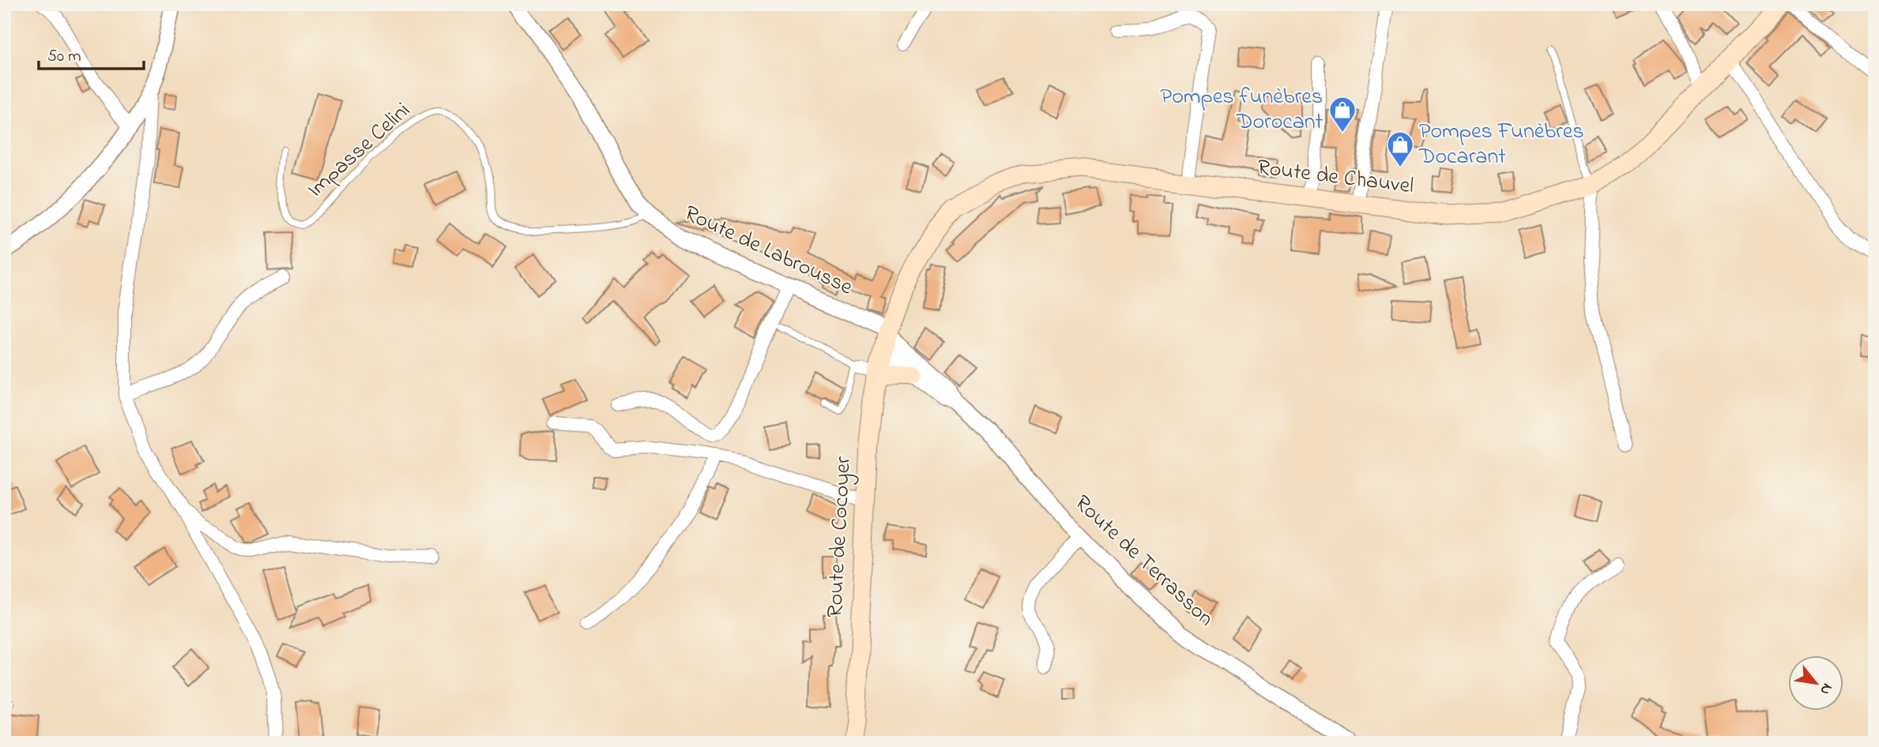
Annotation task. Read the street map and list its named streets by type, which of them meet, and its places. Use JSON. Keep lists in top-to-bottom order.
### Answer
{
  "streets": {
    "main road": ["Route de Chauvel", "Route de Cocoyer"],
    "street": ["Route de Labrousse", "Route de Terrasson"],
    "lane": ["Impasse Celini"]
  },
  "crossings": [
    ["Impasse Celini", "Route de Labrousse"],
    ["Route de Chauvel", "Route de Labrousse"],
    ["Route de Chauvel", "Route de Cocoyer"],
    ["Route de Chauvel", "Route de Terrasson"],
    ["Route de Labrousse", "Route de Cocoyer"],
    ["Route de Labrousse", "Route de Terrasson"],
    ["Route de Cocoyer", "Route de Terrasson"]
  ],
  "places": {
    "shop": ["Pompes funèbres Dorocant", "Pompes Funèbres Docarant"]
  },
  "scale_bar": "50 m",
  "north": "bottom right"
}
